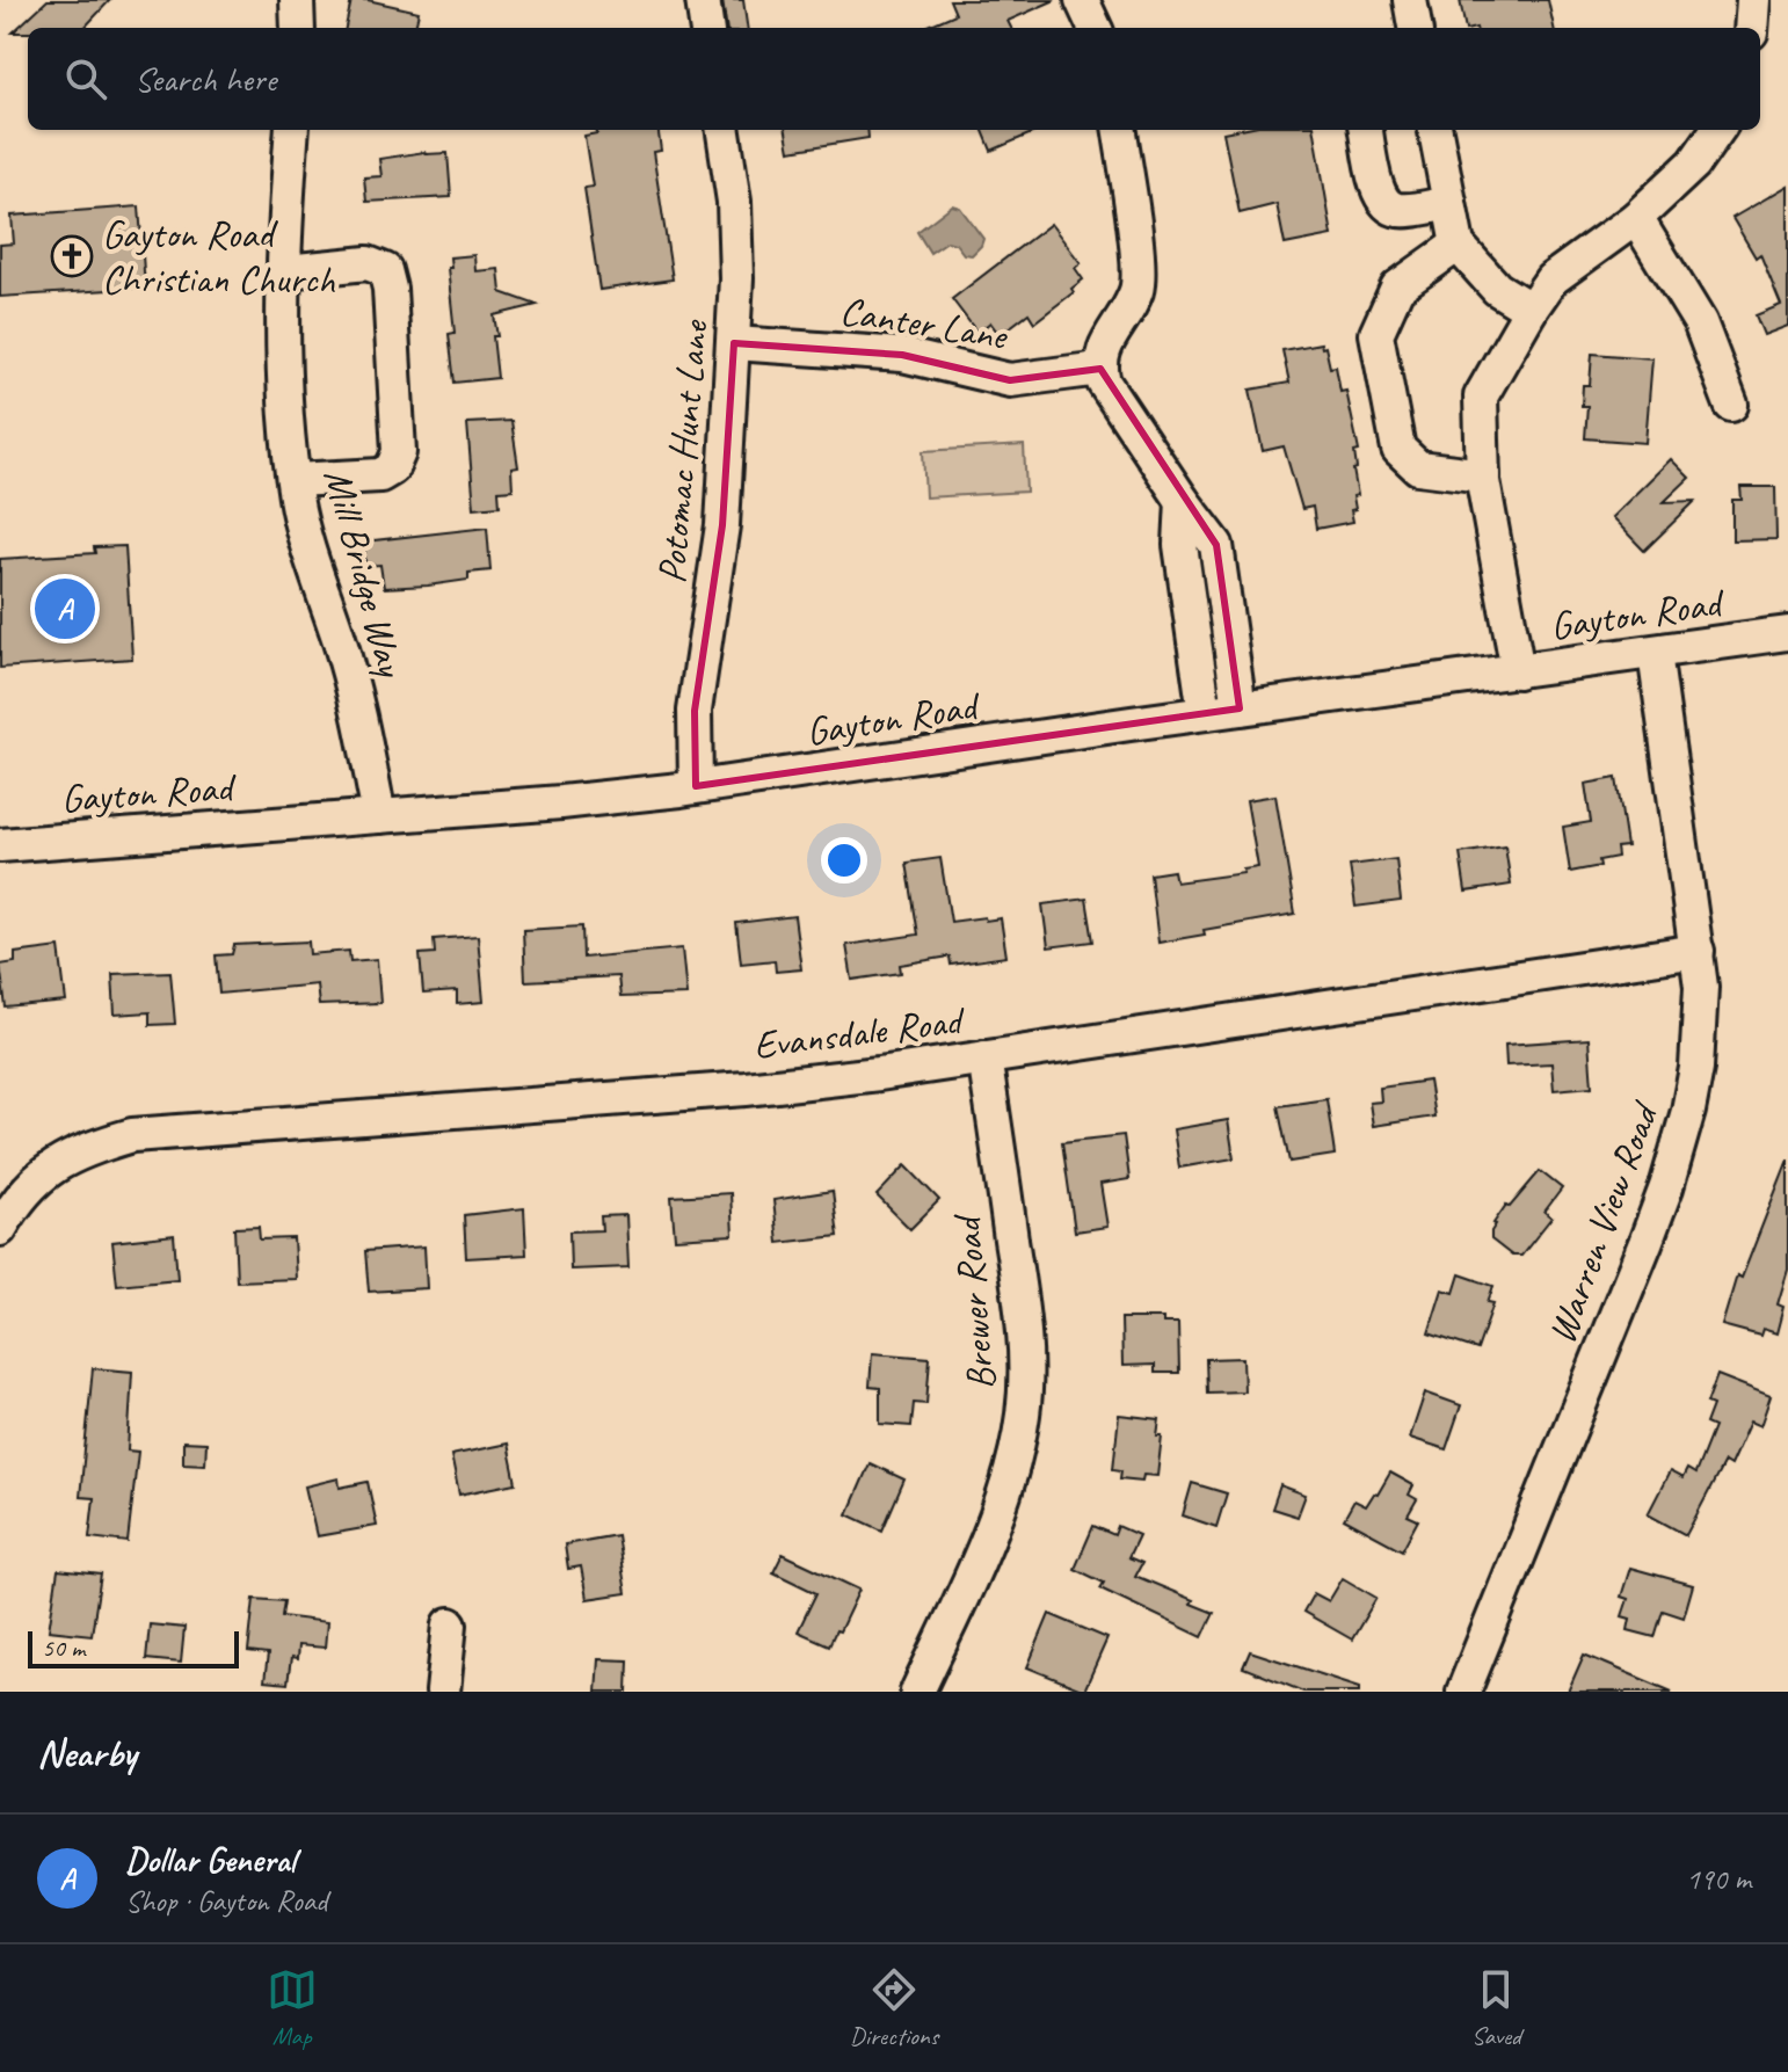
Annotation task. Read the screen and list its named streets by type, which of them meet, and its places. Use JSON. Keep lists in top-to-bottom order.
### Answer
{
  "streets": {
    "street": [
      "Canter Lane",
      "Potomac Hunt Lane",
      "Mill Bridge Way",
      "Gayton Road",
      "Evansdale Road",
      "Warren View Road",
      "Brewer Road"
    ]
  },
  "crossings": [
    ["Canter Lane", "Potomac Hunt Lane"],
    ["Potomac Hunt Lane", "Gayton Road"],
    ["Mill Bridge Way", "Gayton Road"],
    ["Gayton Road", "Warren View Road"],
    ["Evansdale Road", "Warren View Road"],
    ["Evansdale Road", "Brewer Road"]
  ],
  "places": {
    "church": ["Gayton Road Christian Church"]
  },
  "scale_bar": "50 m",
  "page": {
    "search": "Search here",
    "pins": "A",
    "scale": "50 m",
    "heading": "Nearby",
    "list": [
      {
        "mark": "A",
        "name": "Dollar General",
        "note": "Shop · Gayton Road",
        "value": "190 m"
      }
    ],
    "nav": ["Map", "Directions", "Saved"]
  }
}
